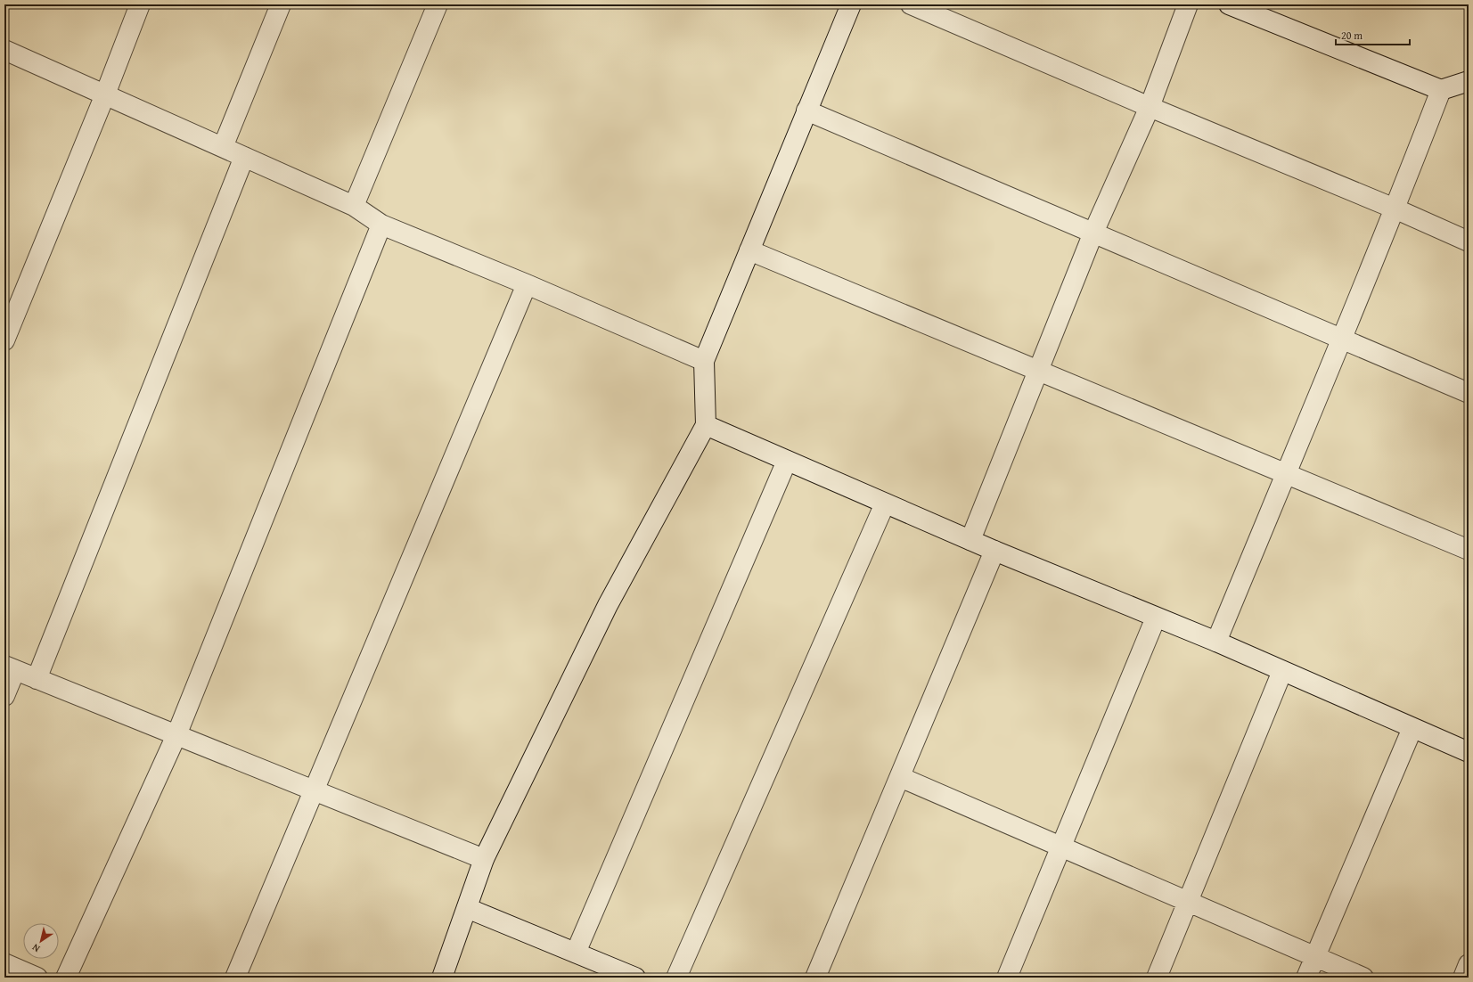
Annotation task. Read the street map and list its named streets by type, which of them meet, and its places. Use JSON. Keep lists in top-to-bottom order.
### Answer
{
  "scale_bar": "20 m",
  "north": "bottom left"
}
